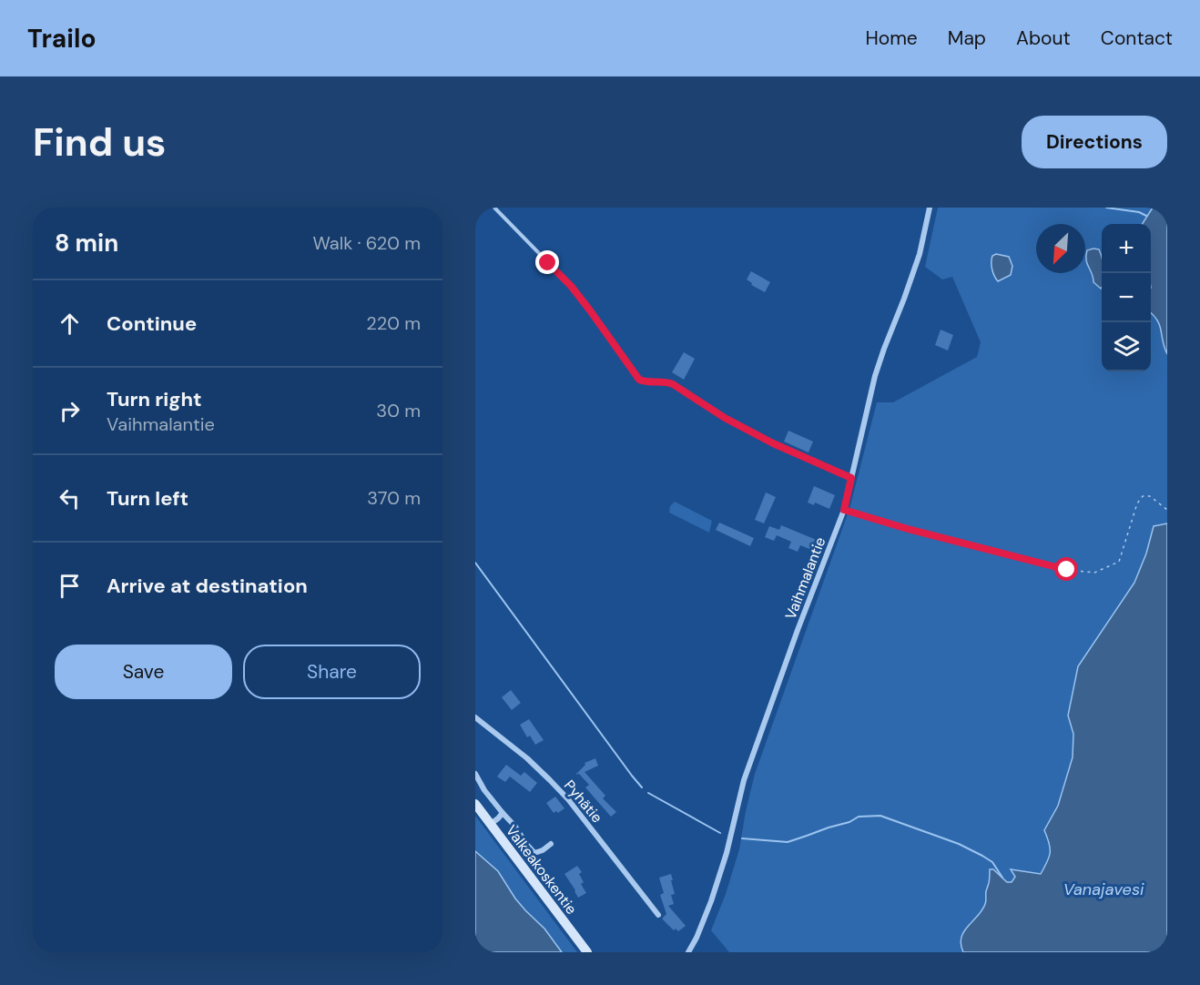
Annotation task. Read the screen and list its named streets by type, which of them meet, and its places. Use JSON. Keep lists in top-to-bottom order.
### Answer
{
  "streets": {
    "street": ["Vaihmalantie", "Pyhätie", "Valkeakoskentie"]
  },
  "water": ["Vanajavesi"],
  "north": "bottom left",
  "page": {
    "header": "Trailo",
    "nav": [
      "Home",
      "Map",
      "About",
      "Contact"
    ],
    "buttons": [
      "Directions",
      ["Save", "Share"]
    ],
    "title": "Find us",
    "heading": ["8 min", "Walk · 620 m"],
    "map_buttons": ["+", "−"],
    "list": [
      ["Continue", "220 m"],
      ["Turn right", "Vaihmalantie", "30 m"],
      ["Turn left", "370 m"],
      "Arrive at destination"
    ]
  }
}
